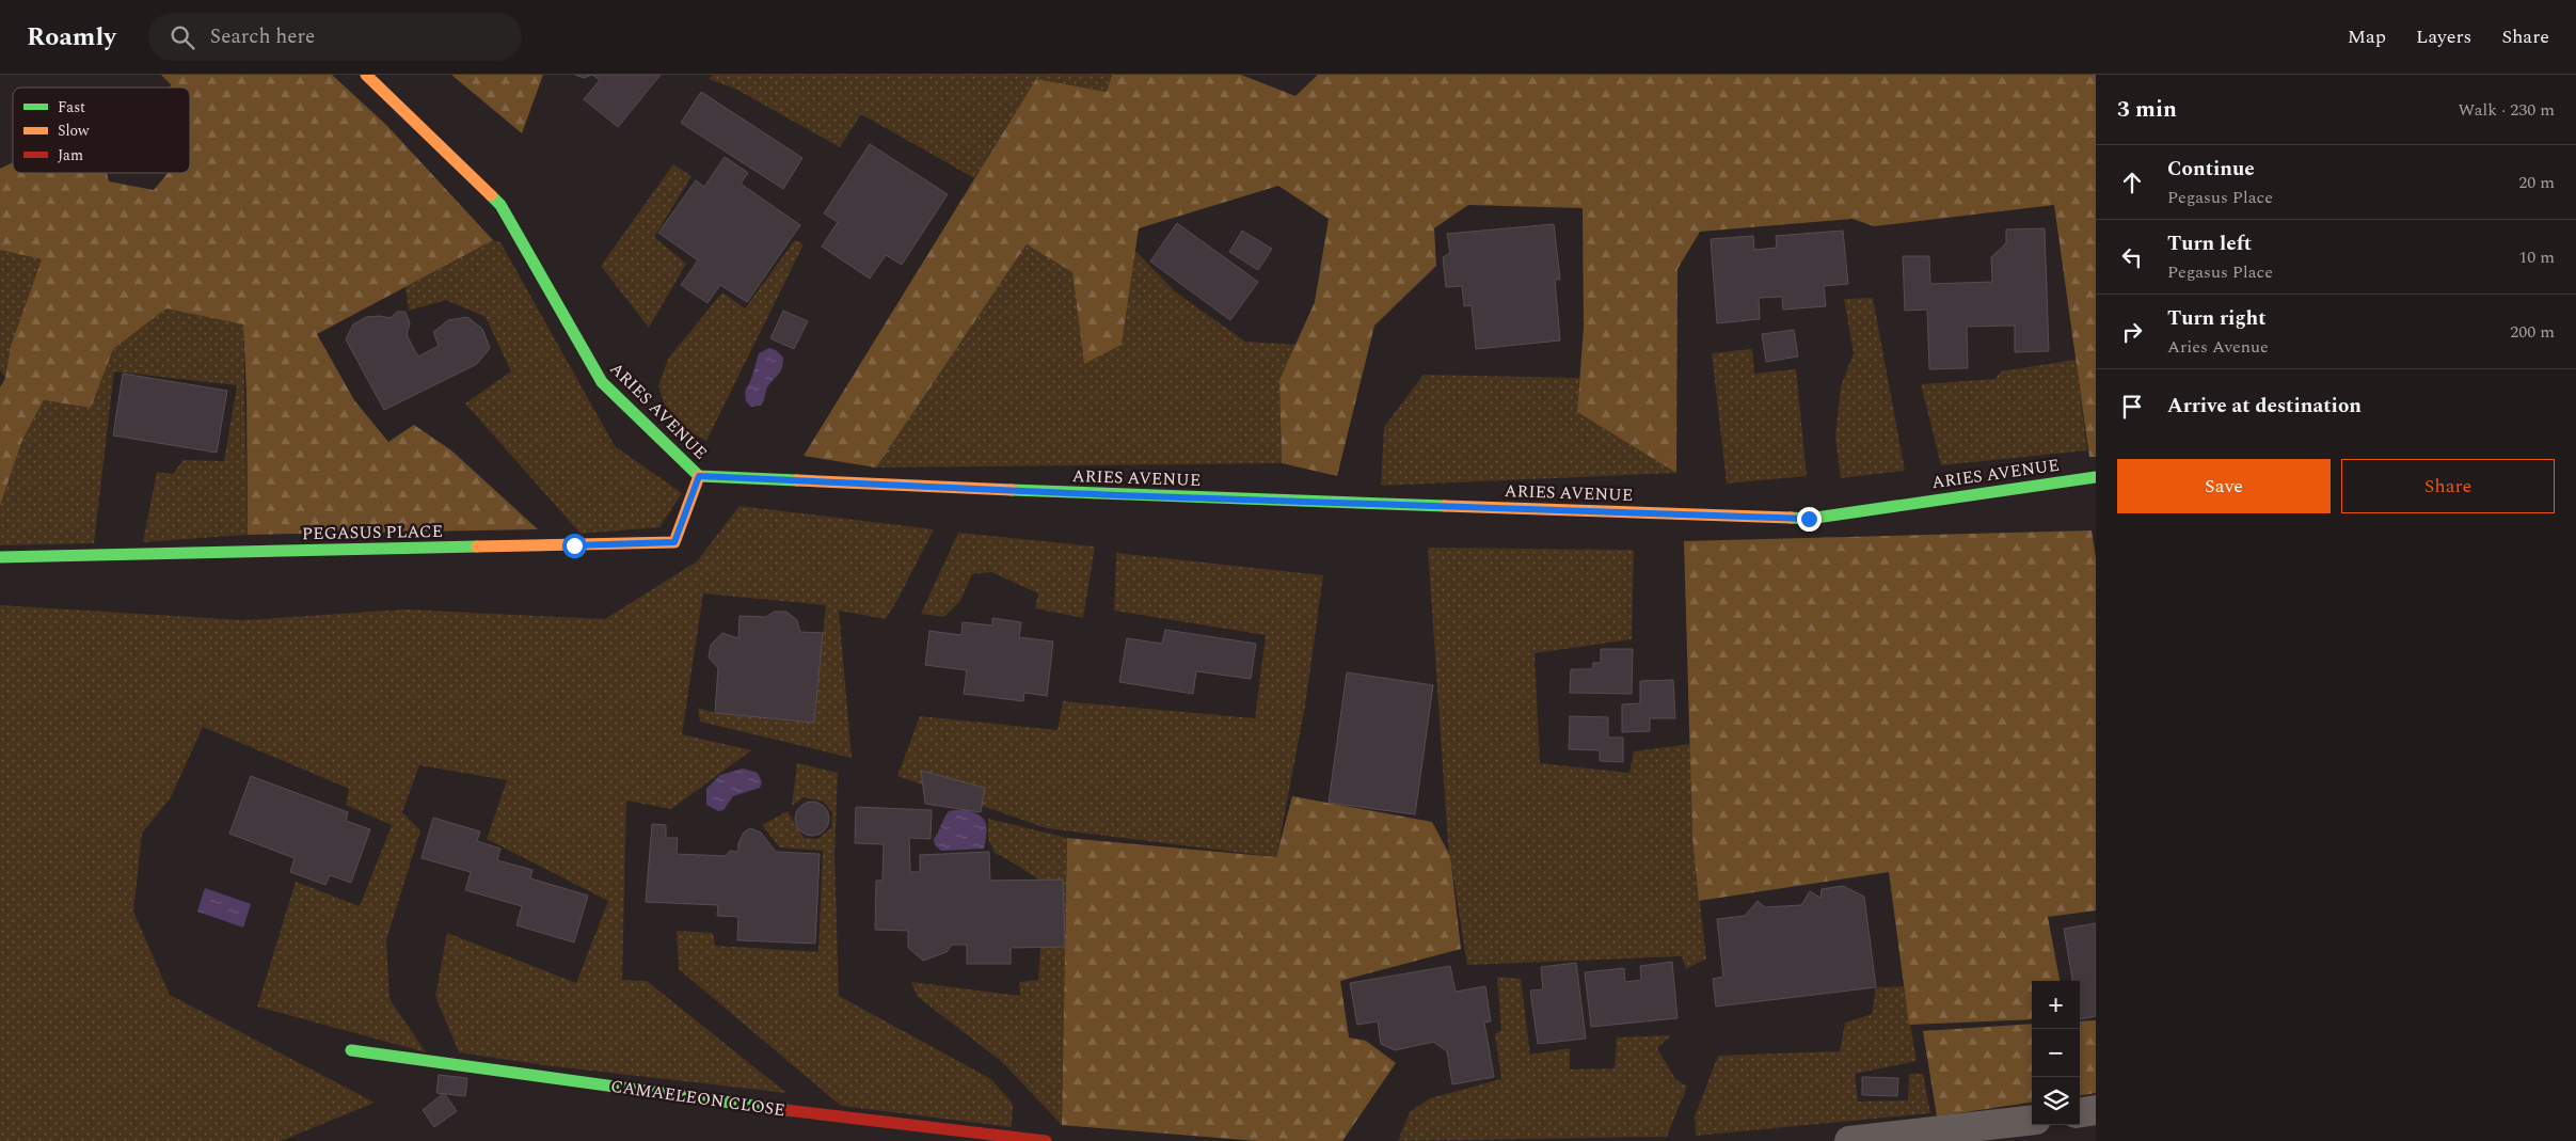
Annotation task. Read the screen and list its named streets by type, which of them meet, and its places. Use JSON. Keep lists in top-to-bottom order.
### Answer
{
  "streets": {
    "street": ["ARIES AVENUE", "PEGASUS PLACE", "CAMAELEON CLOSE"]
  },
  "crossings": [
    ["ARIES AVENUE", "PEGASUS PLACE"]
  ],
  "legend": ["Fast", "Slow", "Jam"],
  "page": {
    "header": "Roamly",
    "search": "Search here",
    "nav": ["Map", "Layers", "Share"],
    "heading": ["3 min", "Walk · 230 m"],
    "list": [
      ["Continue", "Pegasus Place", "20 m"],
      ["Turn left", "Pegasus Place", "10 m"],
      ["Turn right", "Aries Avenue", "200 m"],
      "Arrive at destination"
    ],
    "buttons": ["Save", "Share"],
    "map_buttons": ["+", "−"]
  }
}
